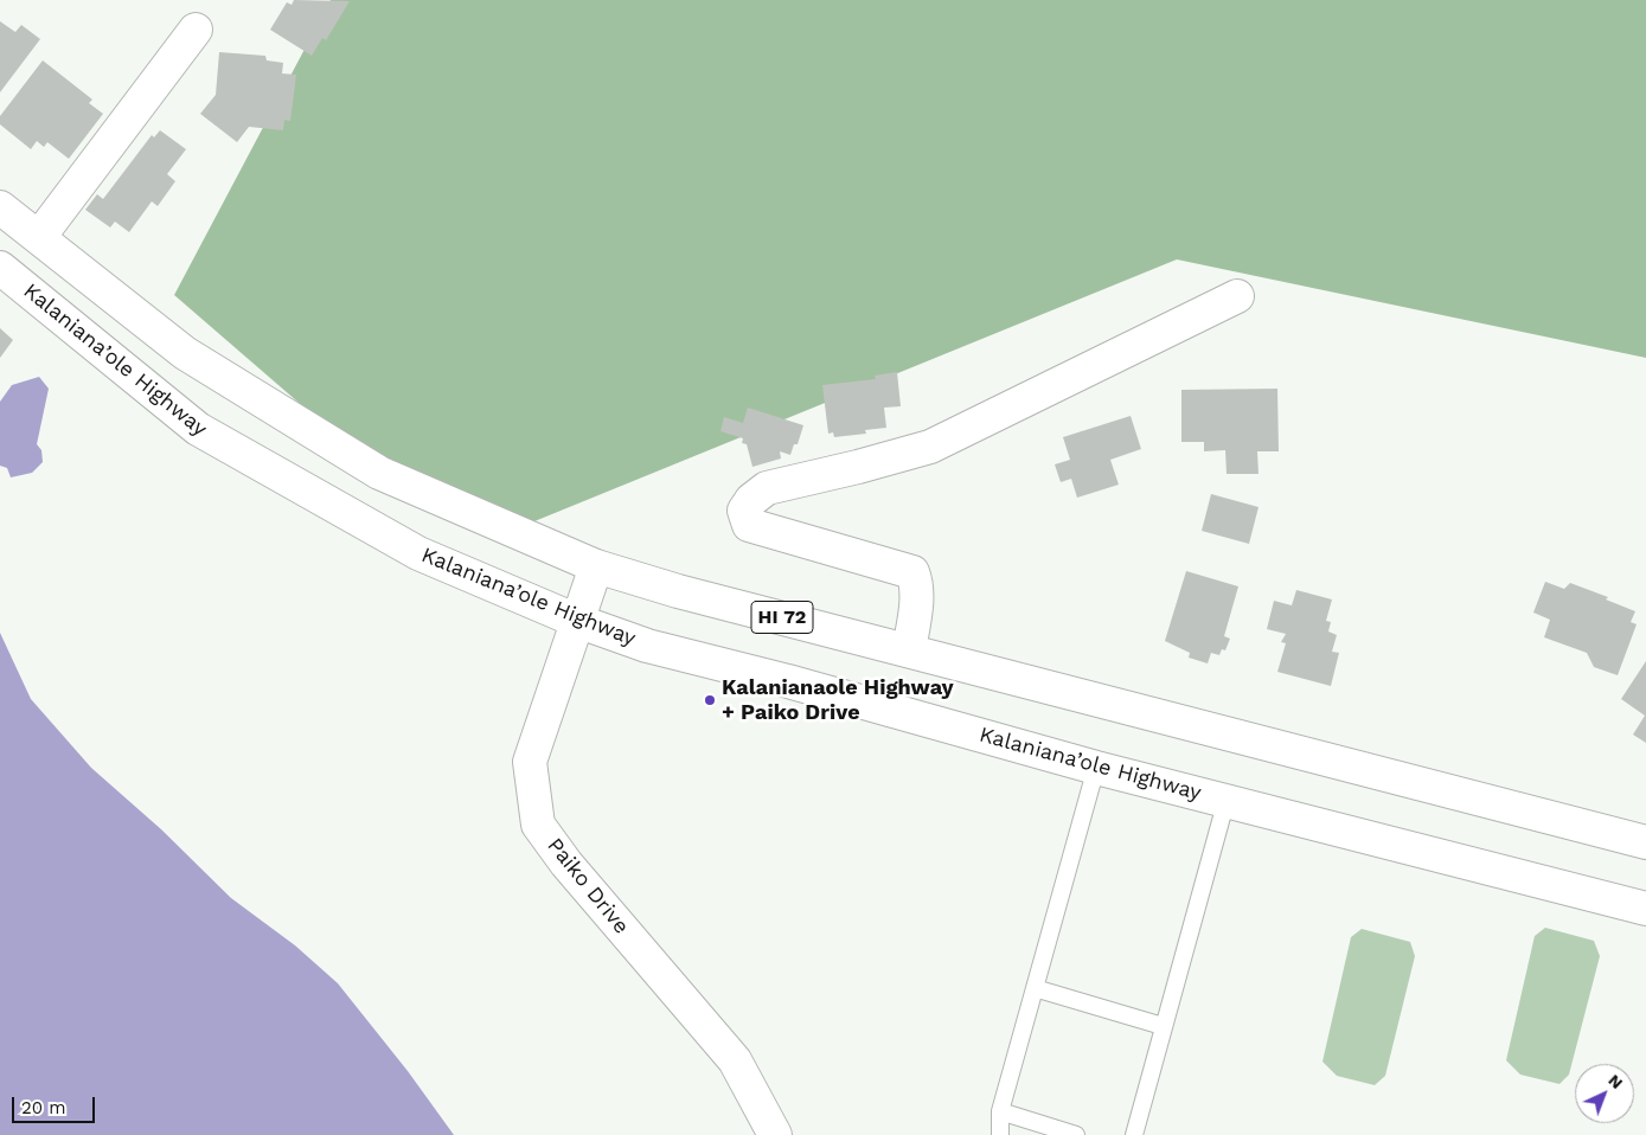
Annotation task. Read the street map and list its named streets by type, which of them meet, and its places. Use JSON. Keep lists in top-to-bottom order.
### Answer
{
  "streets": {
    "main road": ["Kalaniana’ole Highway", "HI 72", "Paiko Drive"]
  },
  "crossings": [
    ["Kalaniana’ole Highway", "Paiko Drive"],
    ["HI 72", "Paiko Drive"]
  ],
  "places": ["Kalanianaole Highway + Paiko Drive"],
  "scale_bar": "20 m",
  "north": "top right"
}
